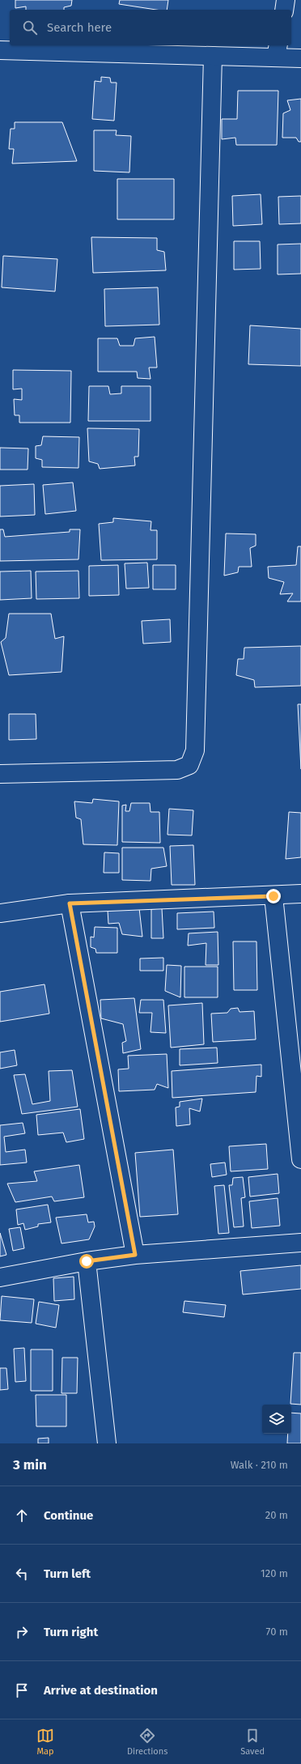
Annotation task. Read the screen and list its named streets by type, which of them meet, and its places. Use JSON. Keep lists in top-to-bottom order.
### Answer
{
  "page": {
    "search": "Search here",
    "heading": ["3 min", "Walk · 210 m"],
    "list": [
      ["Continue", "20 m"],
      ["Turn left", "120 m"],
      ["Turn right", "70 m"],
      "Arrive at destination"
    ],
    "nav": ["Map", "Directions", "Saved"]
  }
}
